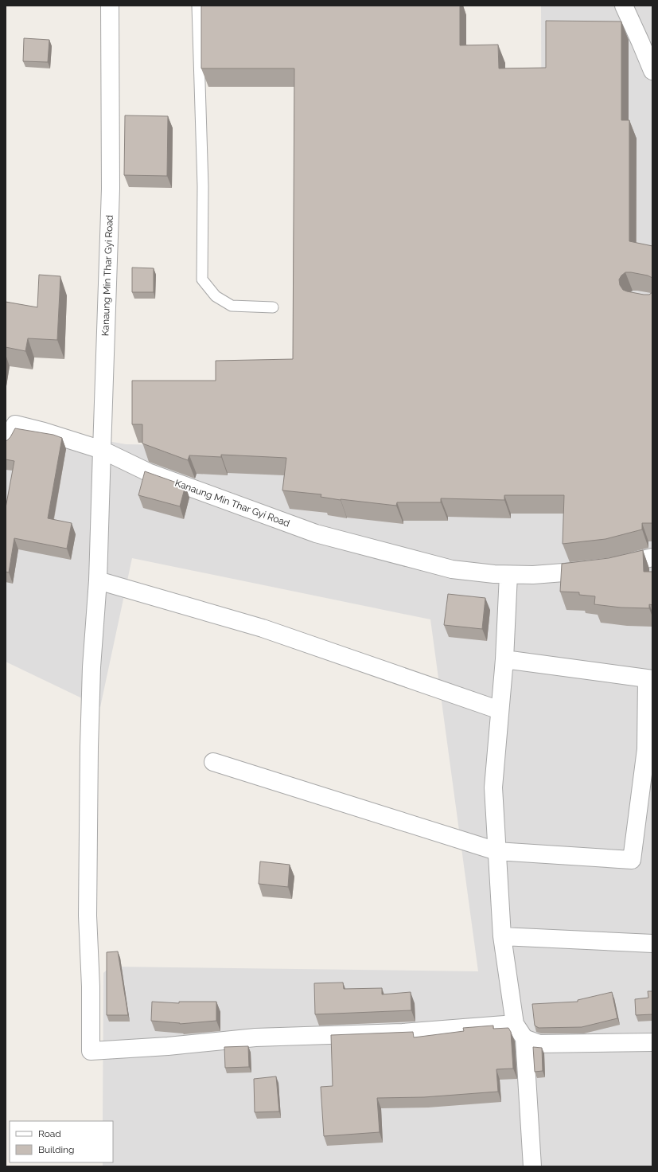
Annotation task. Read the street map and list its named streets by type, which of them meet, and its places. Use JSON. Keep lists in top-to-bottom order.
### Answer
{
  "streets": {
    "street": ["Kanaung Min Thar Gyi Road"]
  },
  "legend": ["Road", "Building"]
}
